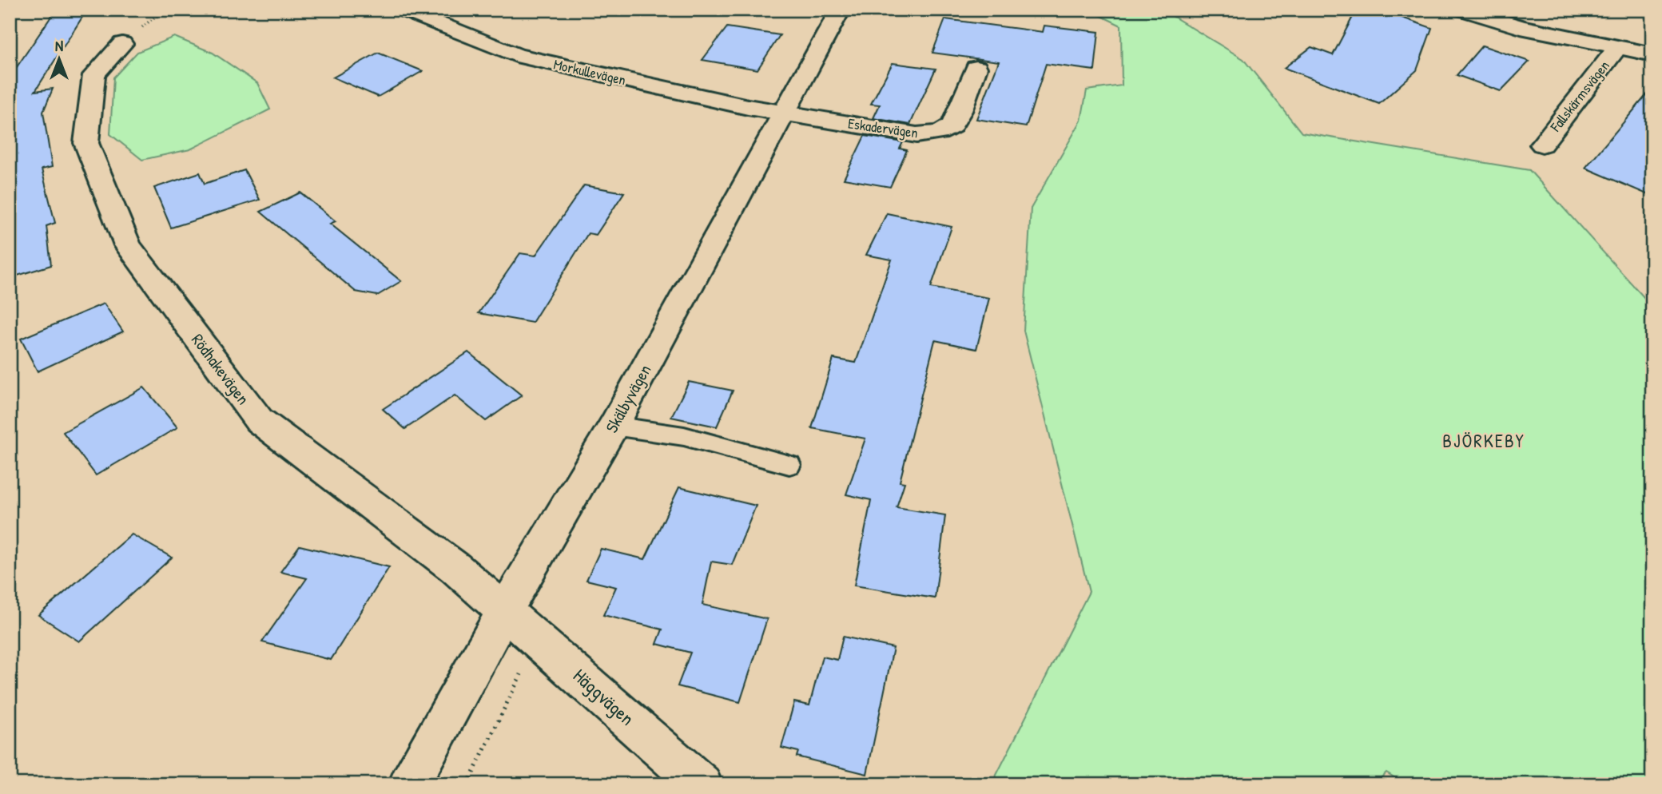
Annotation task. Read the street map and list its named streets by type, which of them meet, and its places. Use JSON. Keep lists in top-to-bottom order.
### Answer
{
  "streets": {
    "street": [
      "Morkullevägen",
      "Fallskärmsvägen",
      "Eskadervägen",
      "Rödhakevägen",
      "Skälbyvägen",
      "Häggvägen"
    ]
  },
  "crossings": [
    ["Morkullevägen", "Eskadervägen"],
    ["Morkullevägen", "Skälbyvägen"],
    ["Eskadervägen", "Skälbyvägen"],
    ["Rödhakevägen", "Skälbyvägen"],
    ["Rödhakevägen", "Häggvägen"],
    ["Skälbyvägen", "Häggvägen"]
  ],
  "districts": ["BJÖRKEBY"],
  "north": "top"
}
